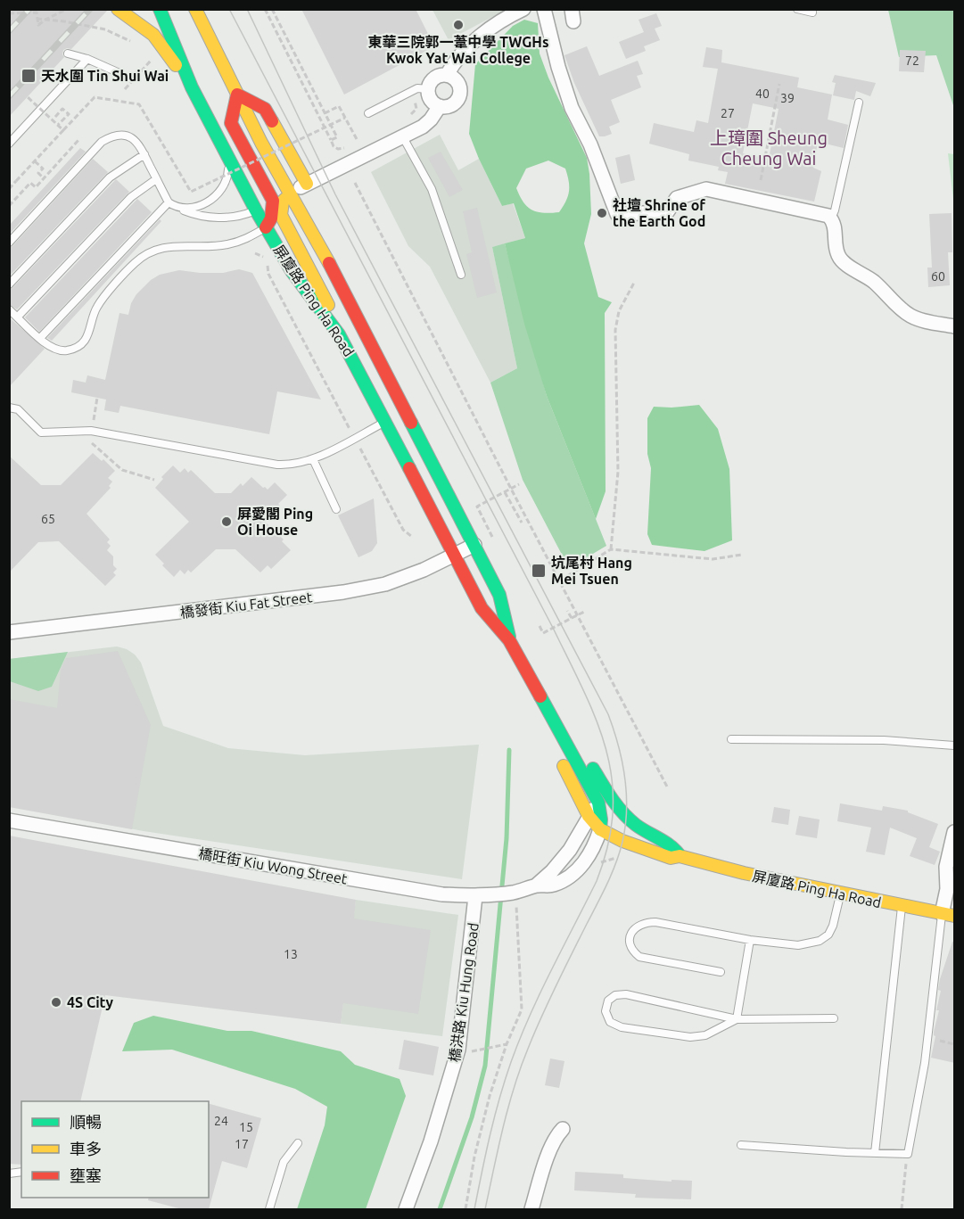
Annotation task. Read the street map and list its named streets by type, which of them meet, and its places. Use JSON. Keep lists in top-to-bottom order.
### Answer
{
  "streets": {
    "street": [
      "屏廈路 Ping Ha Road",
      "橋發街 Kiu Fat Street",
      "橋旺街 Kiu Wong Street",
      "橋洪路 Kiu Hung Road"
    ]
  },
  "crossings": [
    ["屏廈路 Ping Ha Road", "橋發街 Kiu Fat Street"],
    ["屏廈路 Ping Ha Road", "橋旺街 Kiu Wong Street"],
    ["橋旺街 Kiu Wong Street", "橋洪路 Kiu Hung Road"]
  ],
  "districts": ["上璋圍 Sheung Cheung Wai"],
  "places": {
    "other": [
      "東華三院郭一葦中學 TWGHs Kwok Yat Wai College",
      "社壇 Shrine of the Earth God",
      "屏愛閣 Ping Oi House",
      "4S City"
    ],
    "transit": ["天水圍 Tin Shui Wai", "坑尾村 Hang Mei Tsuen"]
  },
  "house_numbers": [
    "72",
    "40",
    "39",
    "27",
    "60",
    "65",
    "13",
    "24",
    "15",
    "17"
  ],
  "legend": ["順暢", "車多", "壅塞"]
}
